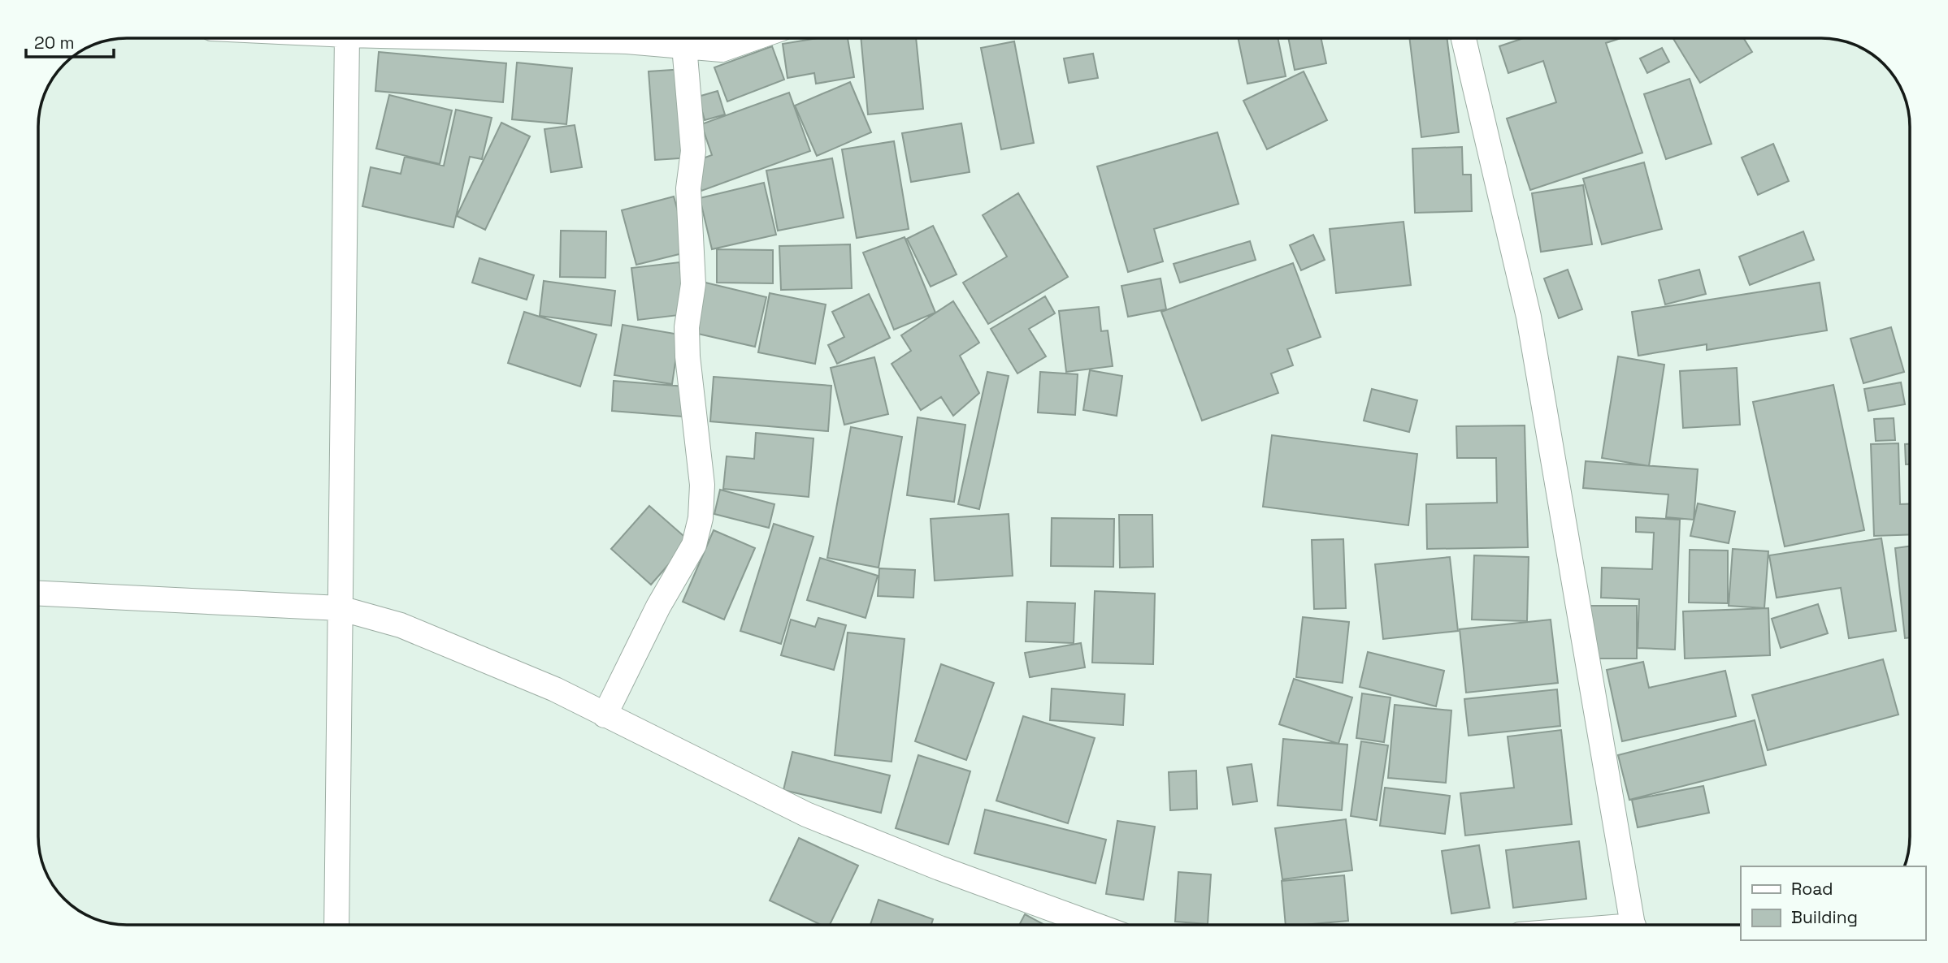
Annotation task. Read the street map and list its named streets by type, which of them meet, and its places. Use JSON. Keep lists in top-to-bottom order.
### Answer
{
  "legend": ["Road", "Building"],
  "scale_bar": "20 m"
}
